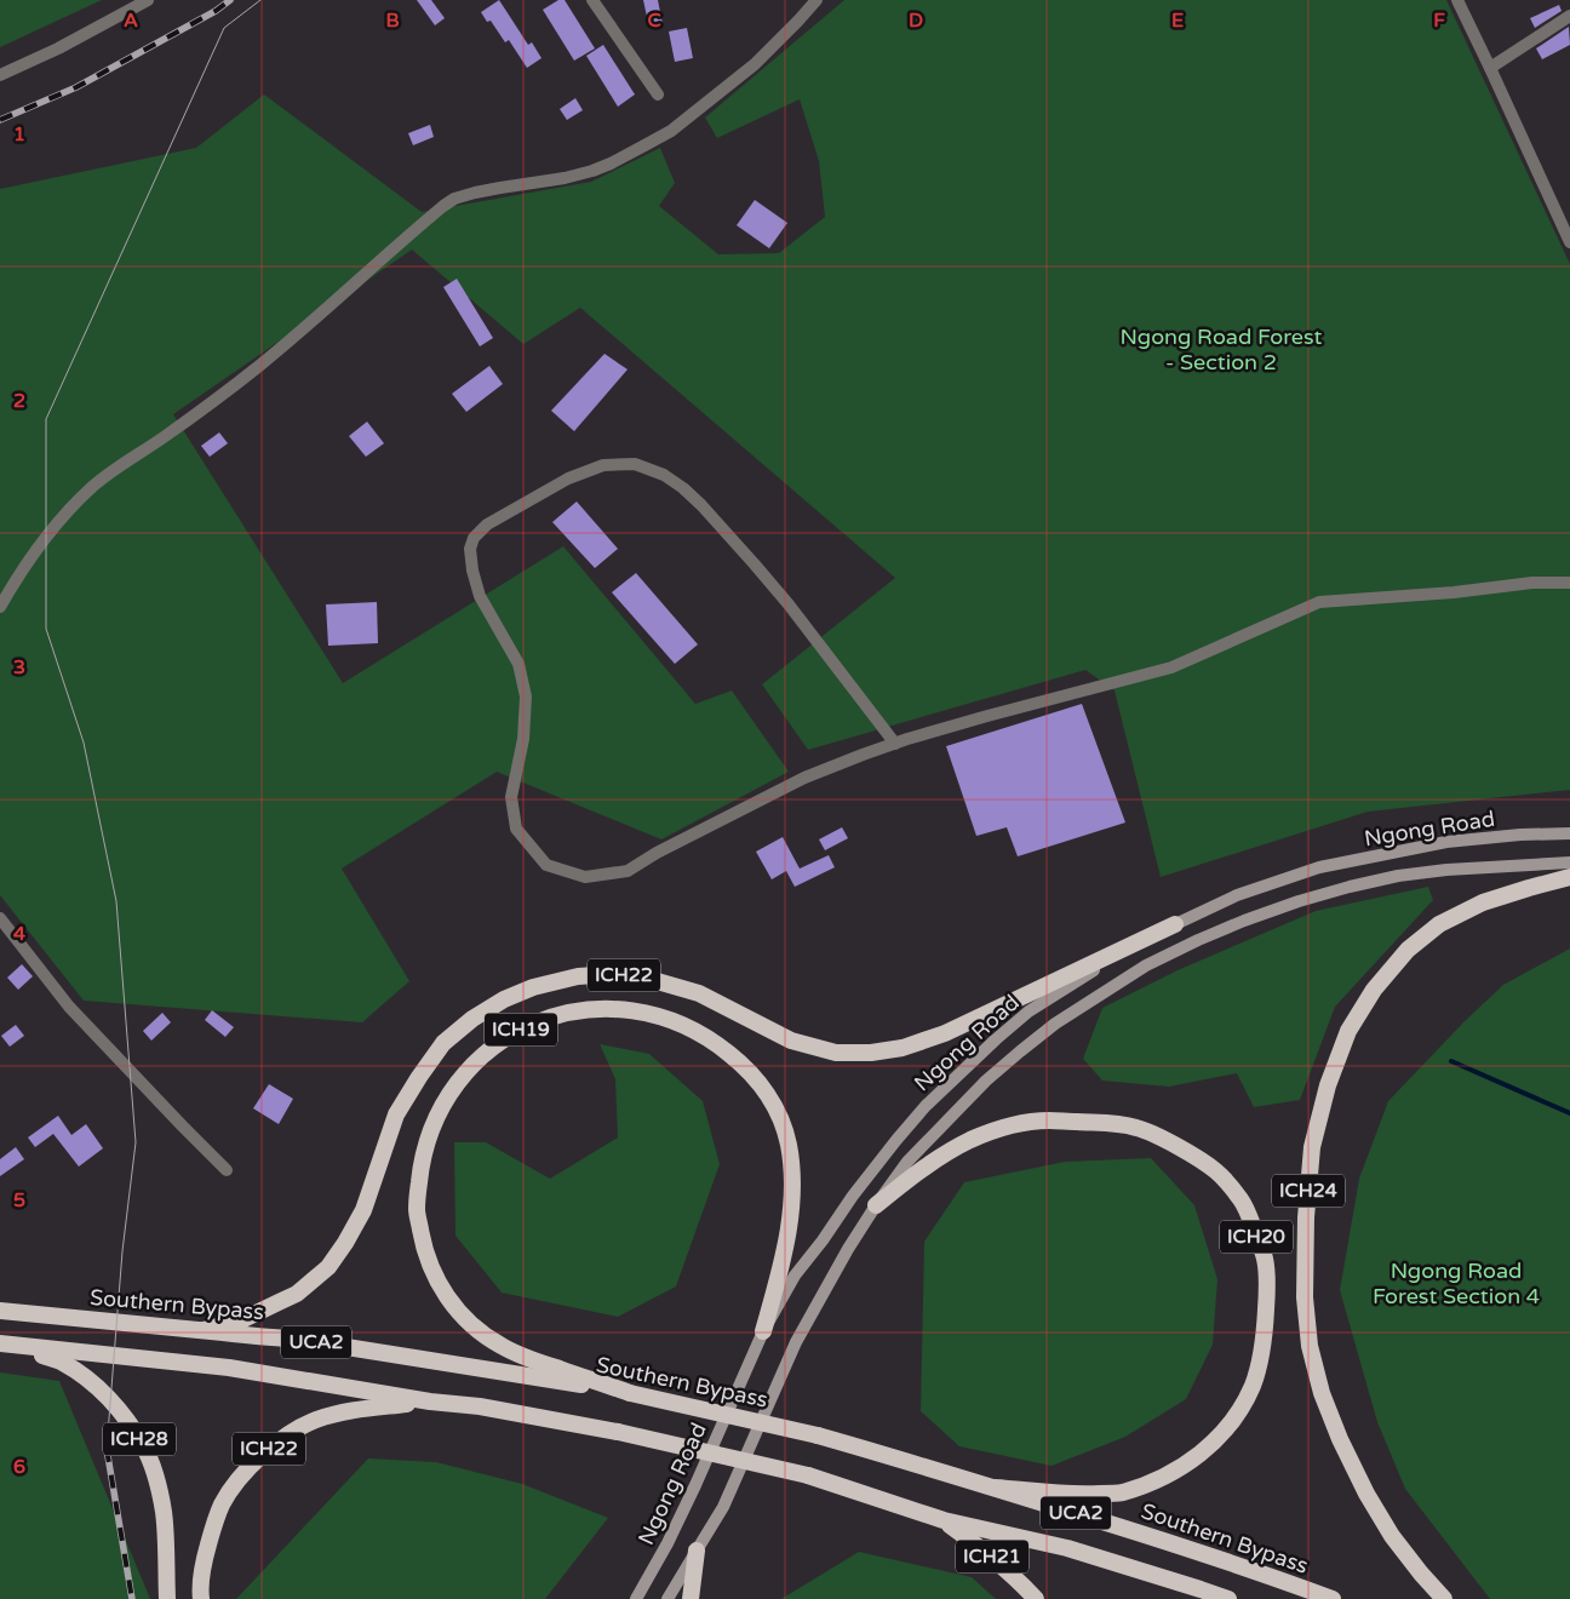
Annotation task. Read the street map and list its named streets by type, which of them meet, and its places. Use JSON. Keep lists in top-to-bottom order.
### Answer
{
  "streets": {
    "highway": [
      "ICH22",
      "ICH19",
      "ICH24",
      "ICH20",
      "Southern Bypass",
      "UCA2",
      "ICH28",
      "ICH21"
    ],
    "main road": ["Ngong Road"]
  },
  "crossings": [
    ["Ngong Road", "ICH22"],
    ["Ngong Road", "ICH19"],
    ["Ngong Road", "ICH20"],
    ["ICH22", "Southern Bypass"],
    ["ICH22", "UCA2"],
    ["ICH19", "Southern Bypass"],
    ["ICH20", "Southern Bypass"],
    ["UCA2", "ICH28"],
    ["UCA2", "ICH21"]
  ],
  "parks": ["Ngong Road Forest - Section 2", "Ngong Road Forest Section 4"],
  "grid": {
    "columns": [
      "A",
      "B",
      "C",
      "D",
      "E",
      "F"
    ],
    "rows": [
      "1",
      "2",
      "3",
      "4",
      "5",
      "6"
    ]
  }
}
